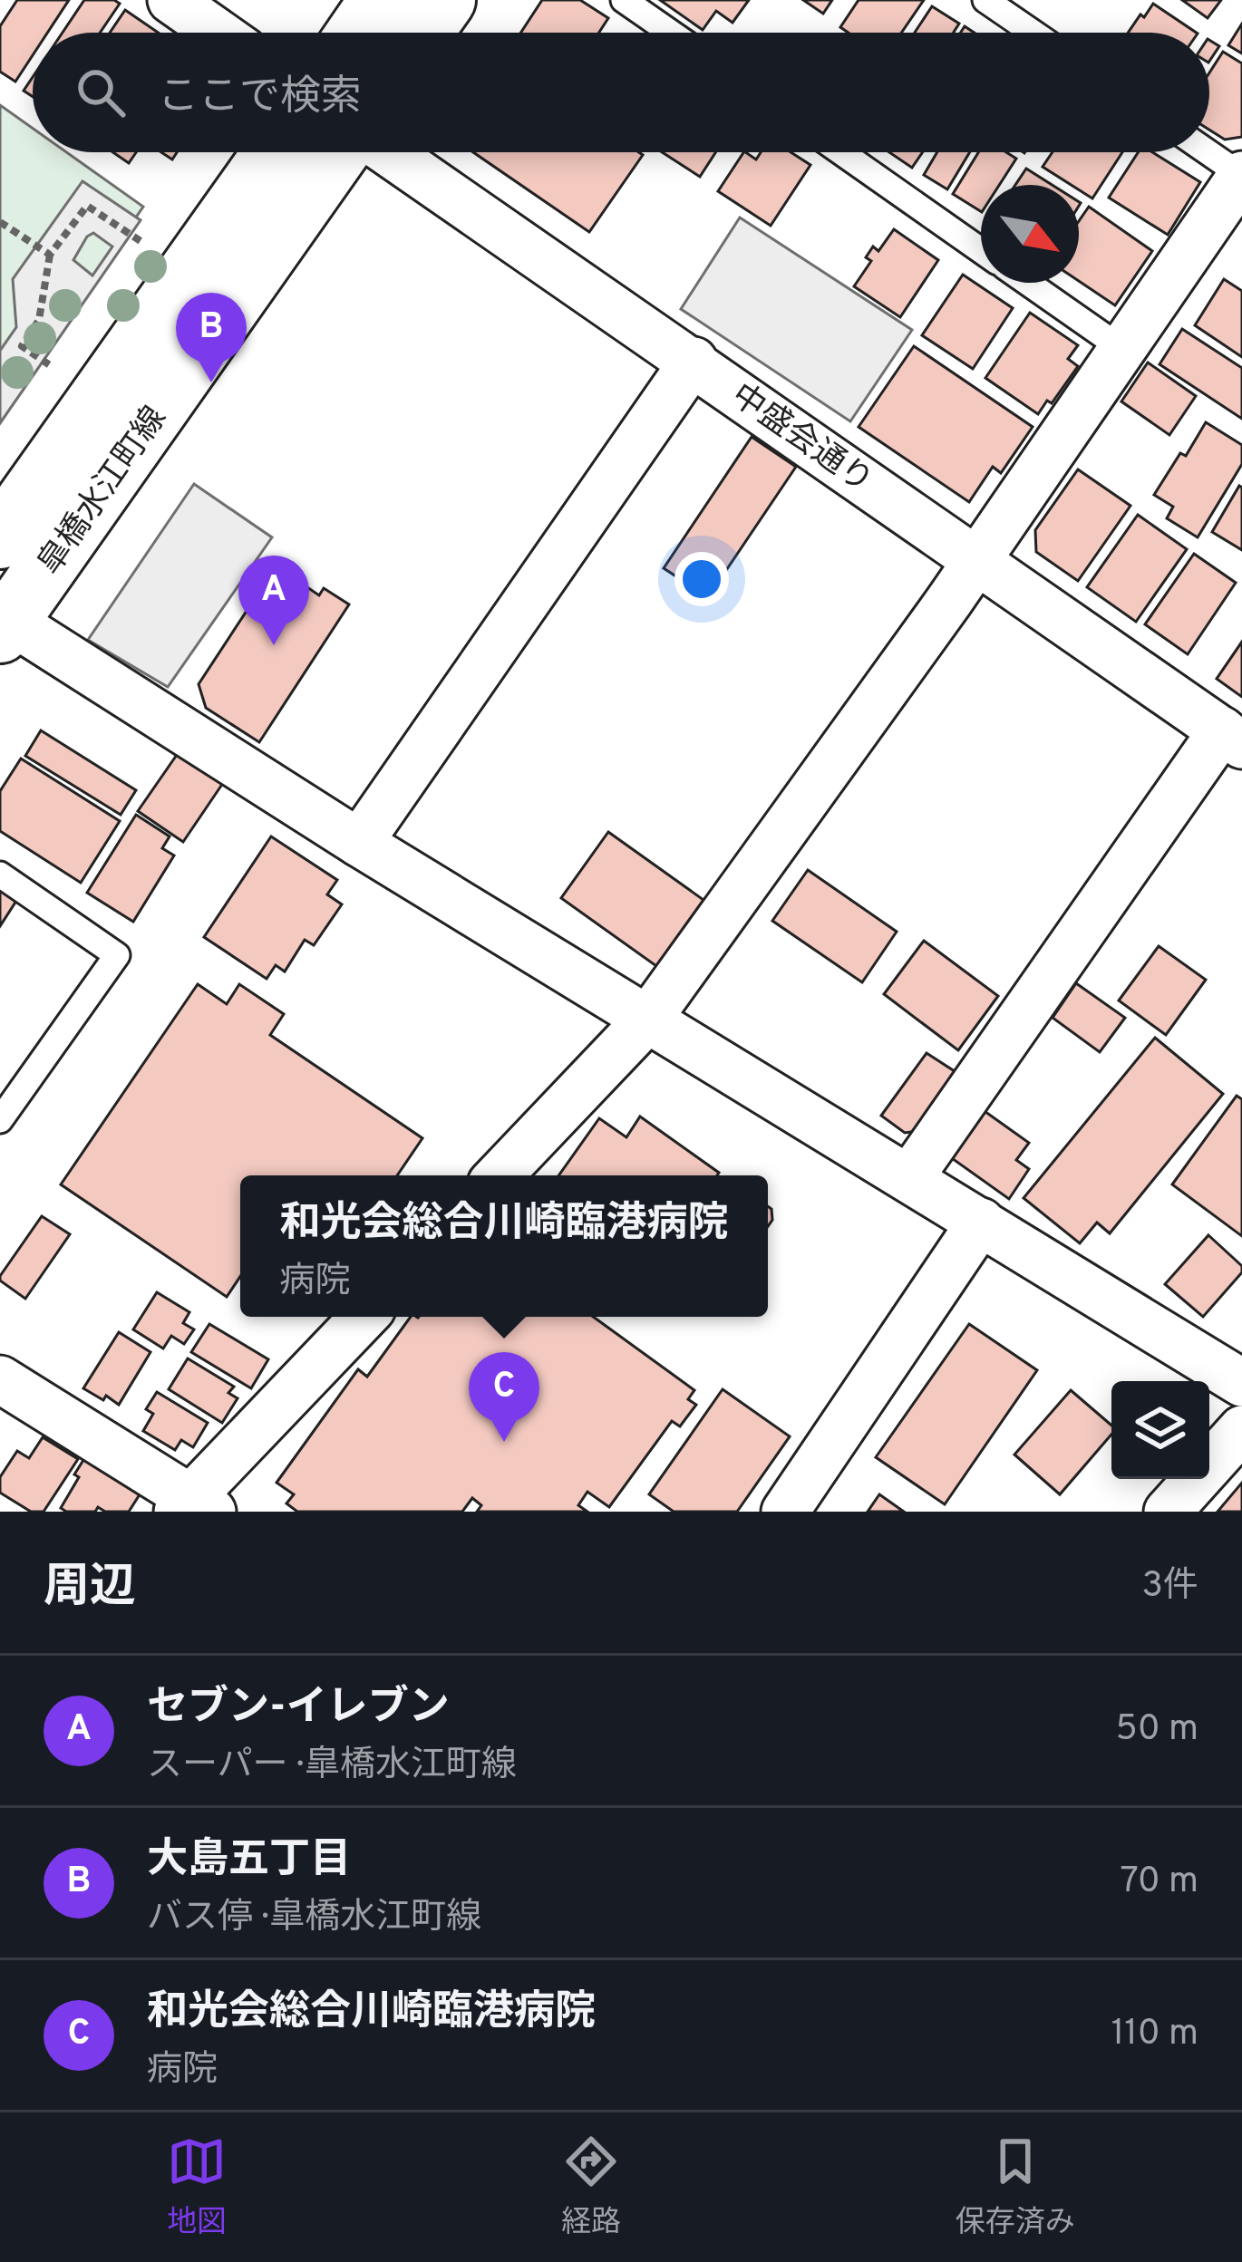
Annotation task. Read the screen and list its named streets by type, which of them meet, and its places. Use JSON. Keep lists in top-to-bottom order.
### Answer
{
  "streets": {
    "street": ["中盛会通り", "皐橋水江町線"]
  },
  "north": "bottom right",
  "page": {
    "search": "ここで検索",
    "pins": ["B", "A", "C"],
    "popup": ["和光会総合川崎臨港病院", "病院"],
    "heading": ["周辺", "3件"],
    "list": [
      {
        "mark": "A",
        "name": "セブン-イレブン",
        "note": "スーパー · 皐橋水江町線",
        "value": "50 m"
      },
      {
        "mark": "B",
        "name": "大島五丁目",
        "note": "バス停 · 皐橋水江町線",
        "value": "70 m"
      },
      {
        "mark": "C",
        "name": "和光会総合川崎臨港病院",
        "note": "病院",
        "value": "110 m"
      }
    ],
    "nav": ["地図", "経路", "保存済み"]
  }
}
